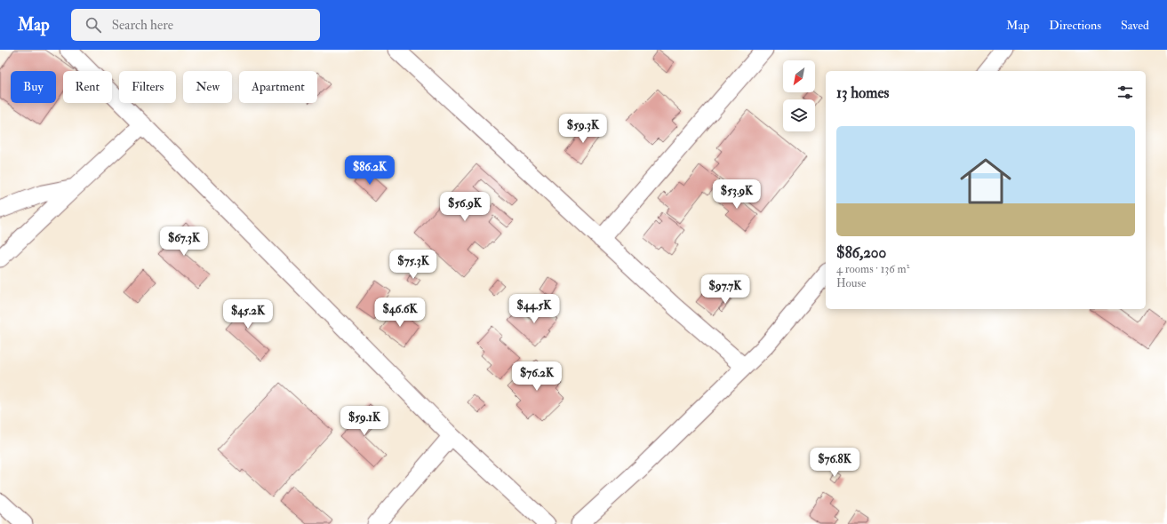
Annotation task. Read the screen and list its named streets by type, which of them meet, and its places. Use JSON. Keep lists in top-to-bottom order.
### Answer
{
  "north": "bottom left",
  "page": {
    "header": "Map",
    "search": "Search here",
    "nav": ["Map", "Directions", "Saved"],
    "chip": [
      "Buy",
      "Rent",
      "Filters",
      "New",
      "Apartment"
    ],
    "heading": "13 homes",
    "price": [
      "$59.3K",
      "$86.2K",
      "$53.9K",
      "$56.9K",
      "$67.3K",
      "$75.3K",
      "$97.7K",
      "$44.5K",
      "$46.6K",
      "$45.2K",
      "$76.2K",
      "$59.1K",
      "$76.8K"
    ],
    "list": [
      {
        "name": "$86,200",
        "note": "4 rooms · 136 m² · House"
      }
    ]
  }
}
